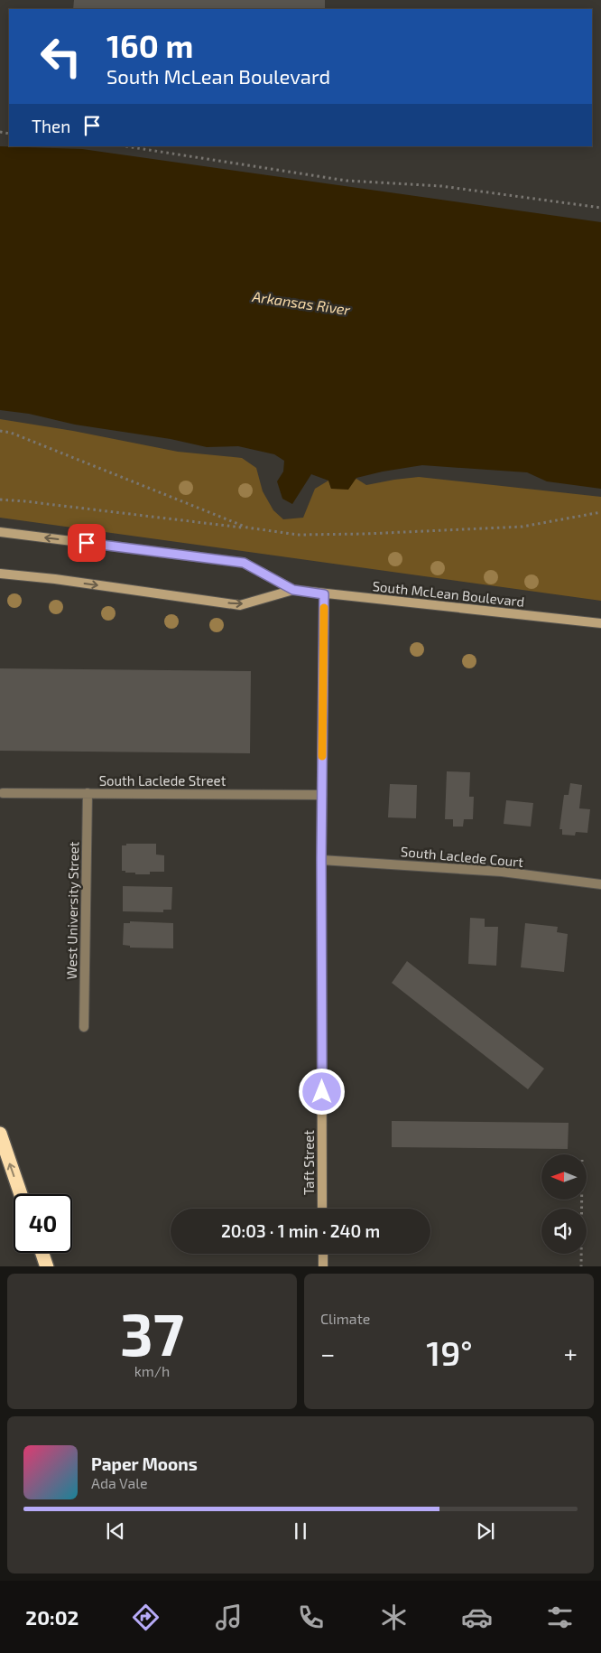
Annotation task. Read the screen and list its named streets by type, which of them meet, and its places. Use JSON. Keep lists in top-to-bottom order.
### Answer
{
  "streets": {
    "main road": ["South McLean Boulevard", "Taft Street"],
    "street": ["South Laclede Street", "South Laclede Court", "West University Street"]
  },
  "crossings": [
    ["South McLean Boulevard", "Taft Street"],
    ["South Laclede Street", "West University Street"],
    ["South Laclede Street", "Taft Street"],
    ["South Laclede Court", "Taft Street"]
  ],
  "water": ["Arkansas River"],
  "north": "left",
  "page": {
    "turn": ["160 m", "South McLean Boulevard"],
    "then": "Then",
    "limit": "40",
    "trip": "20:03 · 1 min · 240 m",
    "tile": [
      ["37", "km/h"],
      "Climate"
    ],
    "heat": ["−", "19°", "+"],
    "song": ["Paper Moons", "Ada Vale"],
    "tabs": "20:02"
  }
}
